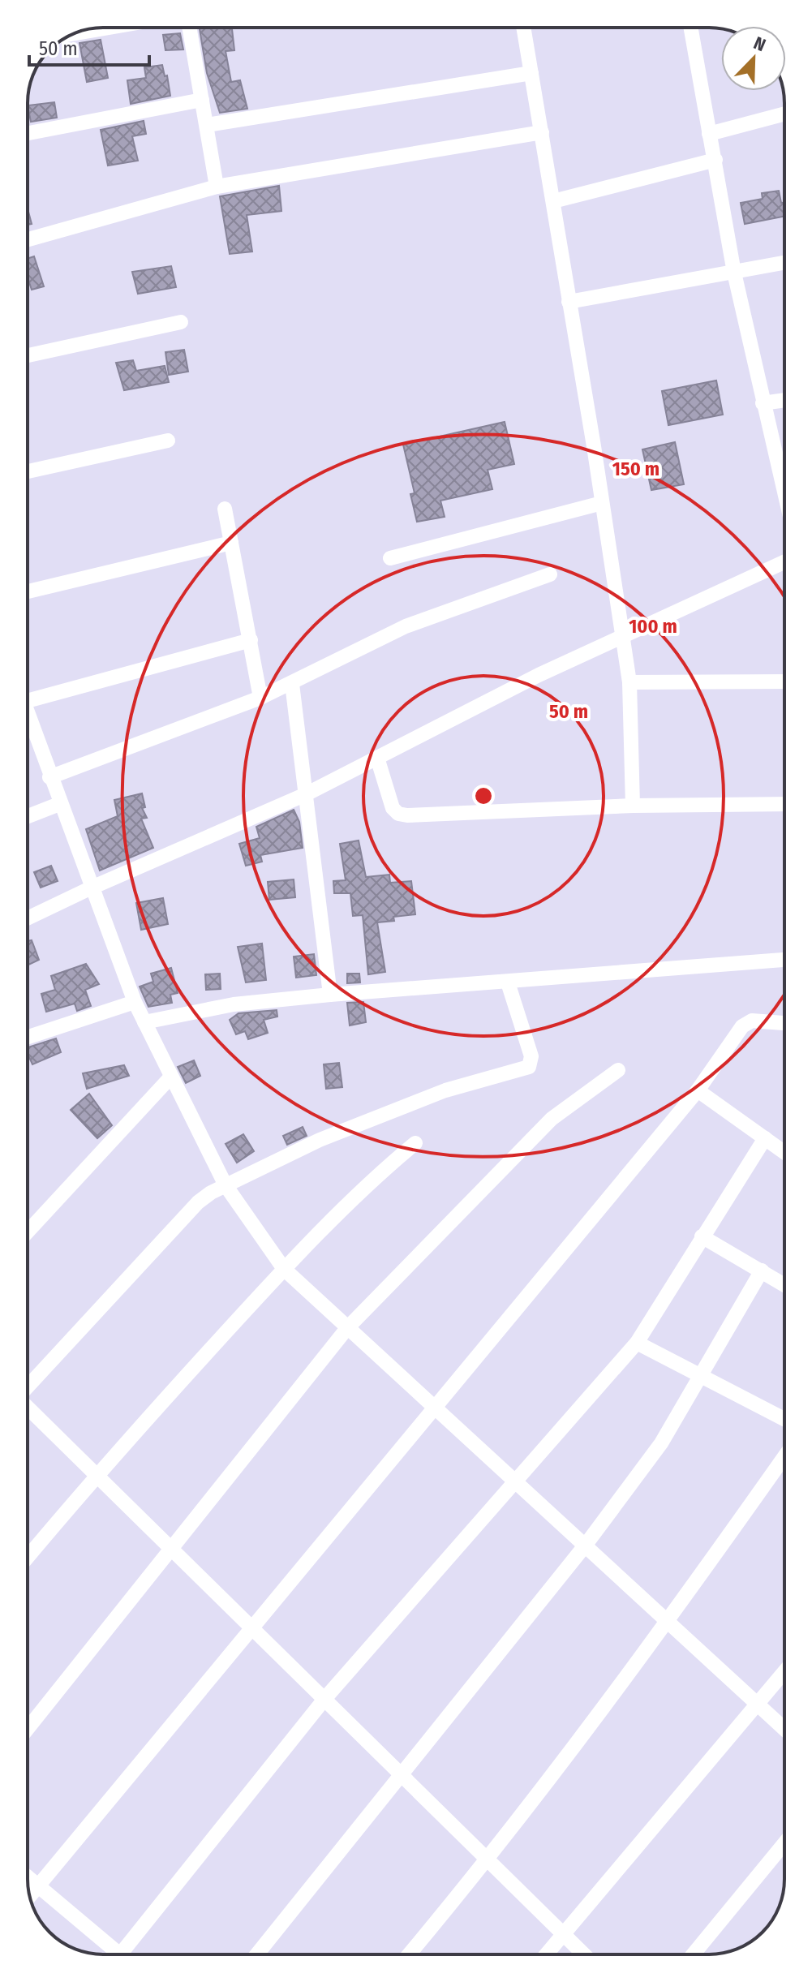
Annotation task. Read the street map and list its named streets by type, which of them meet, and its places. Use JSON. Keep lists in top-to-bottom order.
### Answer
{
  "scale_bar": "50 m",
  "north": "top right",
  "rings": ["150 m", "100 m", "50 m"]
}
